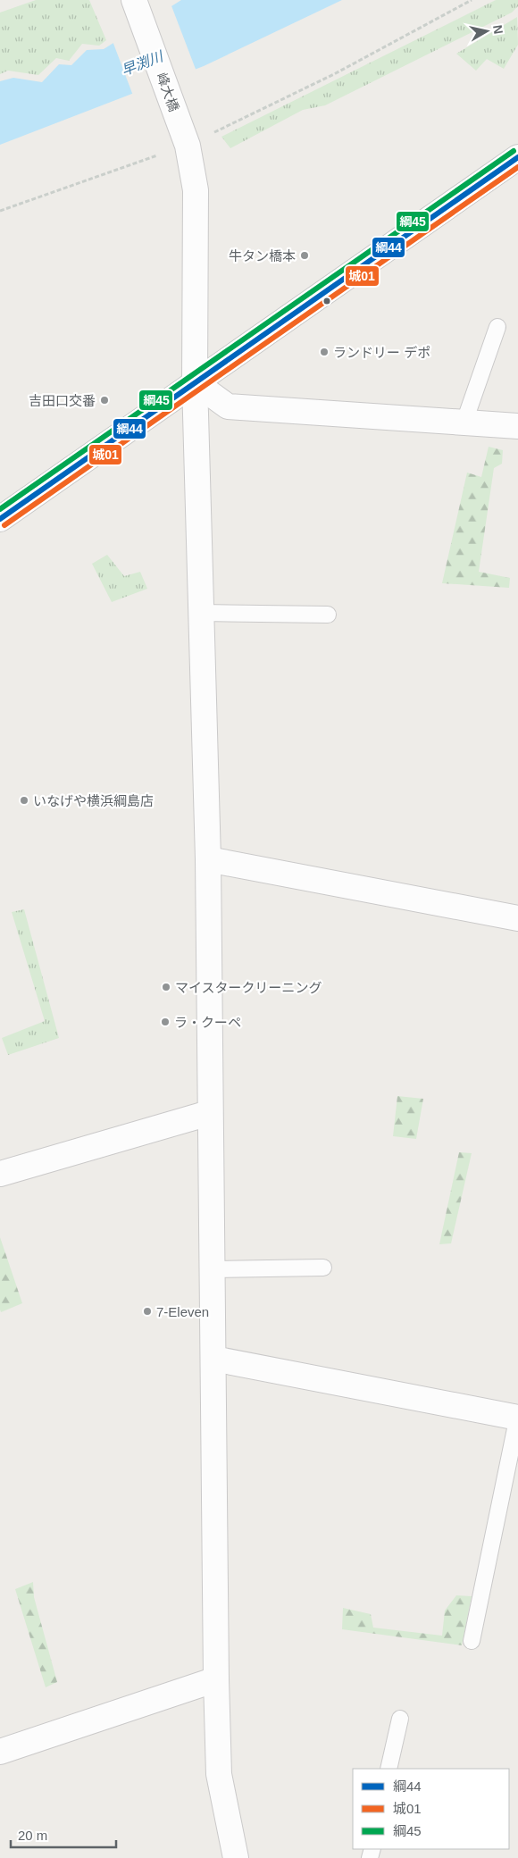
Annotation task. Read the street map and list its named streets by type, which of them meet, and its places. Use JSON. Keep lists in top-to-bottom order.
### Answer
{
  "streets": {
    "street": ["峰大橋"]
  },
  "water": ["早渕川"],
  "places": [
    "牛タン橋本",
    "ランドリー デポ",
    "吉田口交番",
    "いなげや横浜綱島店",
    "マイスタークリーニング",
    "ラ・クーペ",
    "7-Eleven"
  ],
  "lines": ["transit line 綱45", "transit line 綱44", "transit line 城01"],
  "legend": ["綱44", "城01", "綱45"],
  "scale_bar": "20 m",
  "north": "right"
}
